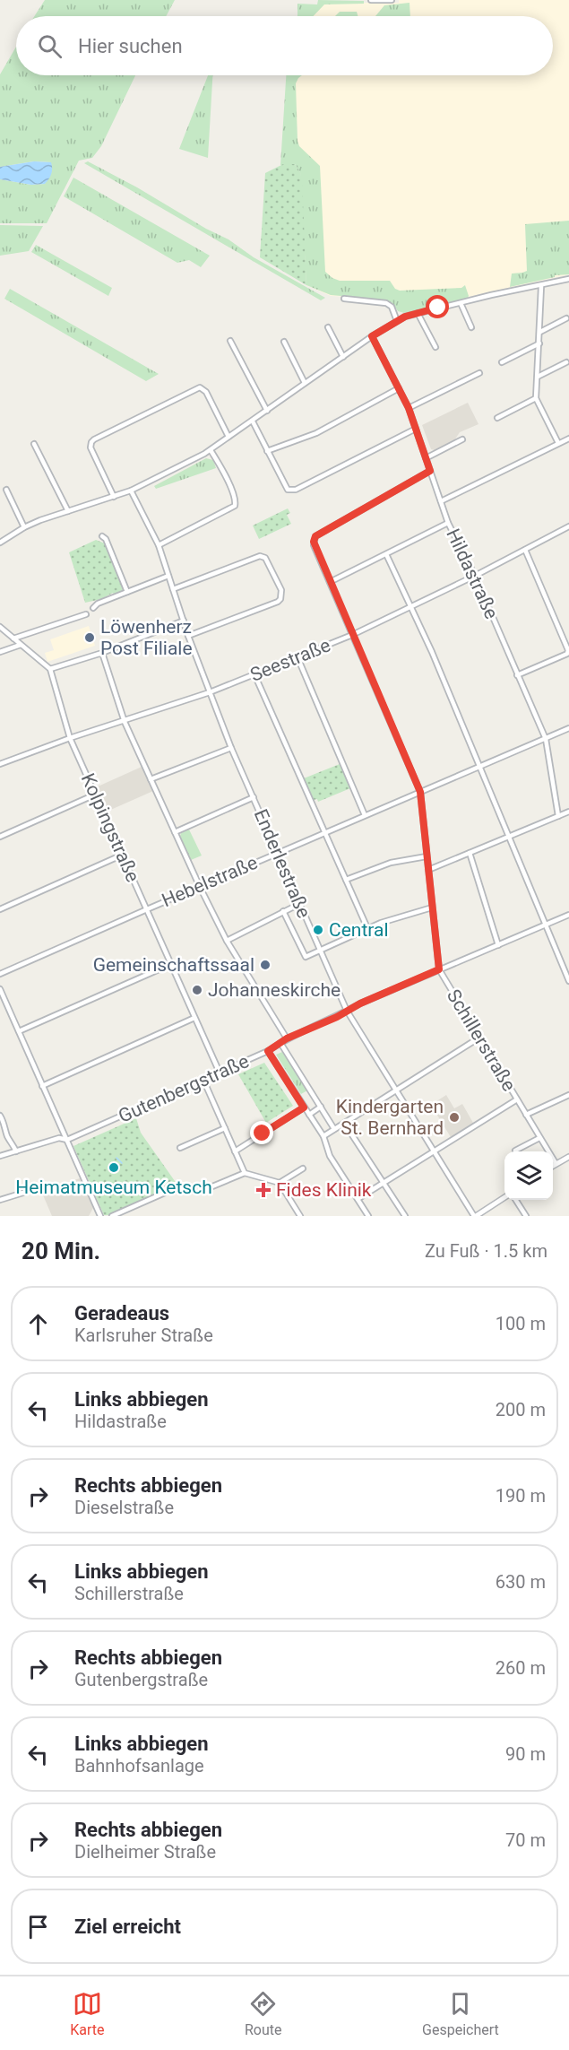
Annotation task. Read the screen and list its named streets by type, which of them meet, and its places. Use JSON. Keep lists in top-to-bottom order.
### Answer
{
  "streets": {
    "street": [
      "Hildastraße",
      "Seestraße",
      "Kolpingstraße",
      "Enderlestraße",
      "Hebelstraße",
      "Schillerstraße",
      "Gutenbergstraße"
    ]
  },
  "crossings": [
    ["Hildastraße", "Seestraße"],
    ["Hildastraße", "Hebelstraße"],
    ["Hildastraße", "Schillerstraße"],
    ["Seestraße", "Kolpingstraße"],
    ["Seestraße", "Enderlestraße"],
    ["Seestraße", "Schillerstraße"],
    ["Kolpingstraße", "Hebelstraße"],
    ["Kolpingstraße", "Gutenbergstraße"],
    ["Enderlestraße", "Hebelstraße"],
    ["Enderlestraße", "Gutenbergstraße"],
    ["Hebelstraße", "Schillerstraße"],
    ["Schillerstraße", "Gutenbergstraße"]
  ],
  "places": {
    "other": [
      "Löwenherz Post Filiale",
      "Central",
      "Gemeinschaftssaal",
      "Johanneskirche",
      "Kindergarten St. Bernhard",
      "Heimatmuseum Ketsch"
    ],
    "health": ["Fides Klinik"]
  },
  "page": {
    "search": "Hier suchen",
    "heading": ["20 Min.", "Zu Fuß · 1.5 km"],
    "list": [
      ["Geradeaus", "Karlsruher Straße", "100 m"],
      ["Links abbiegen", "Hildastraße", "200 m"],
      ["Rechts abbiegen", "Dieselstraße", "190 m"],
      ["Links abbiegen", "Schillerstraße", "630 m"],
      ["Rechts abbiegen", "Gutenbergstraße", "260 m"],
      ["Links abbiegen", "Bahnhofsanlage", "90 m"],
      ["Rechts abbiegen", "Dielheimer Straße", "70 m"],
      "Ziel erreicht"
    ],
    "nav": ["Karte", "Route", "Gespeichert"]
  }
}
